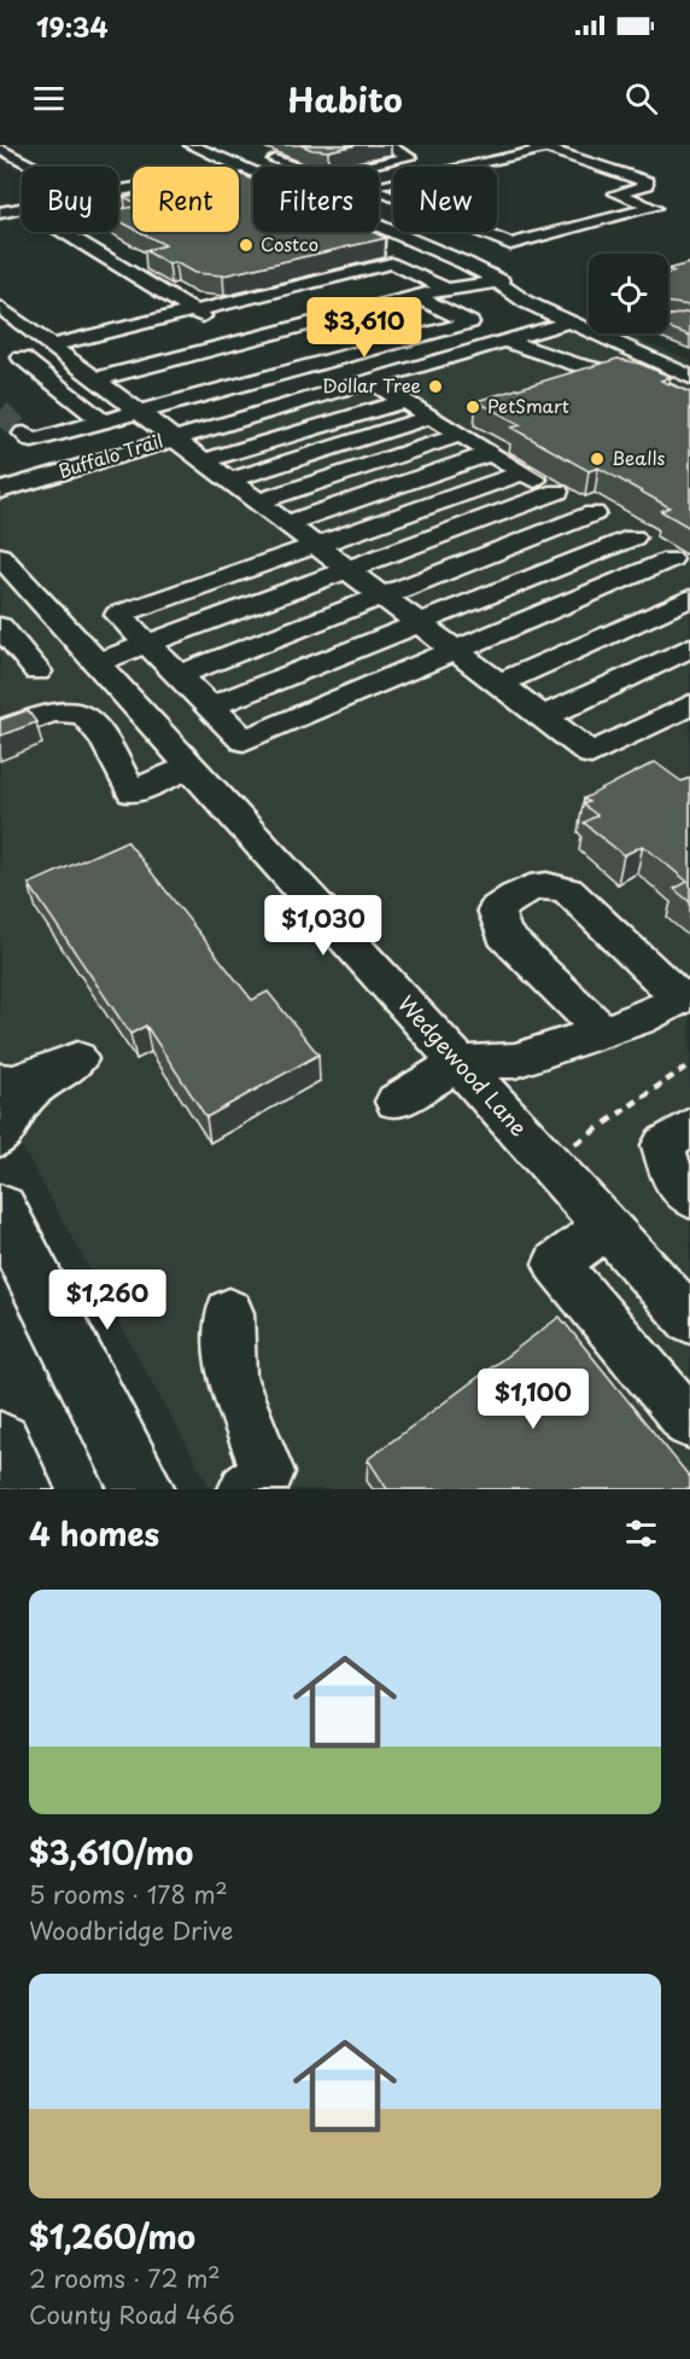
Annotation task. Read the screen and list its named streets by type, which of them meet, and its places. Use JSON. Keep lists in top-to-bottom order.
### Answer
{
  "streets": {
    "street": ["Buffalo Trail", "Wedgewood Lane"]
  },
  "places": [
    "Costco",
    "Dollar Tree",
    "PetSmart",
    "Bealls"
  ],
  "page": {
    "status": "19:34",
    "header": "Habito",
    "chip": [
      "Buy",
      "Rent",
      "Filters",
      "New"
    ],
    "price": [
      "$3,610",
      "$1,030",
      "$1,260",
      "$1,100"
    ],
    "heading": "4 homes",
    "list": [
      {
        "name": "$3,610/mo",
        "note": "5 rooms · 178 m² · Woodbridge Drive"
      },
      {
        "name": "$1,260/mo",
        "note": "2 rooms · 72 m² · County Road 466"
      }
    ]
  }
}
